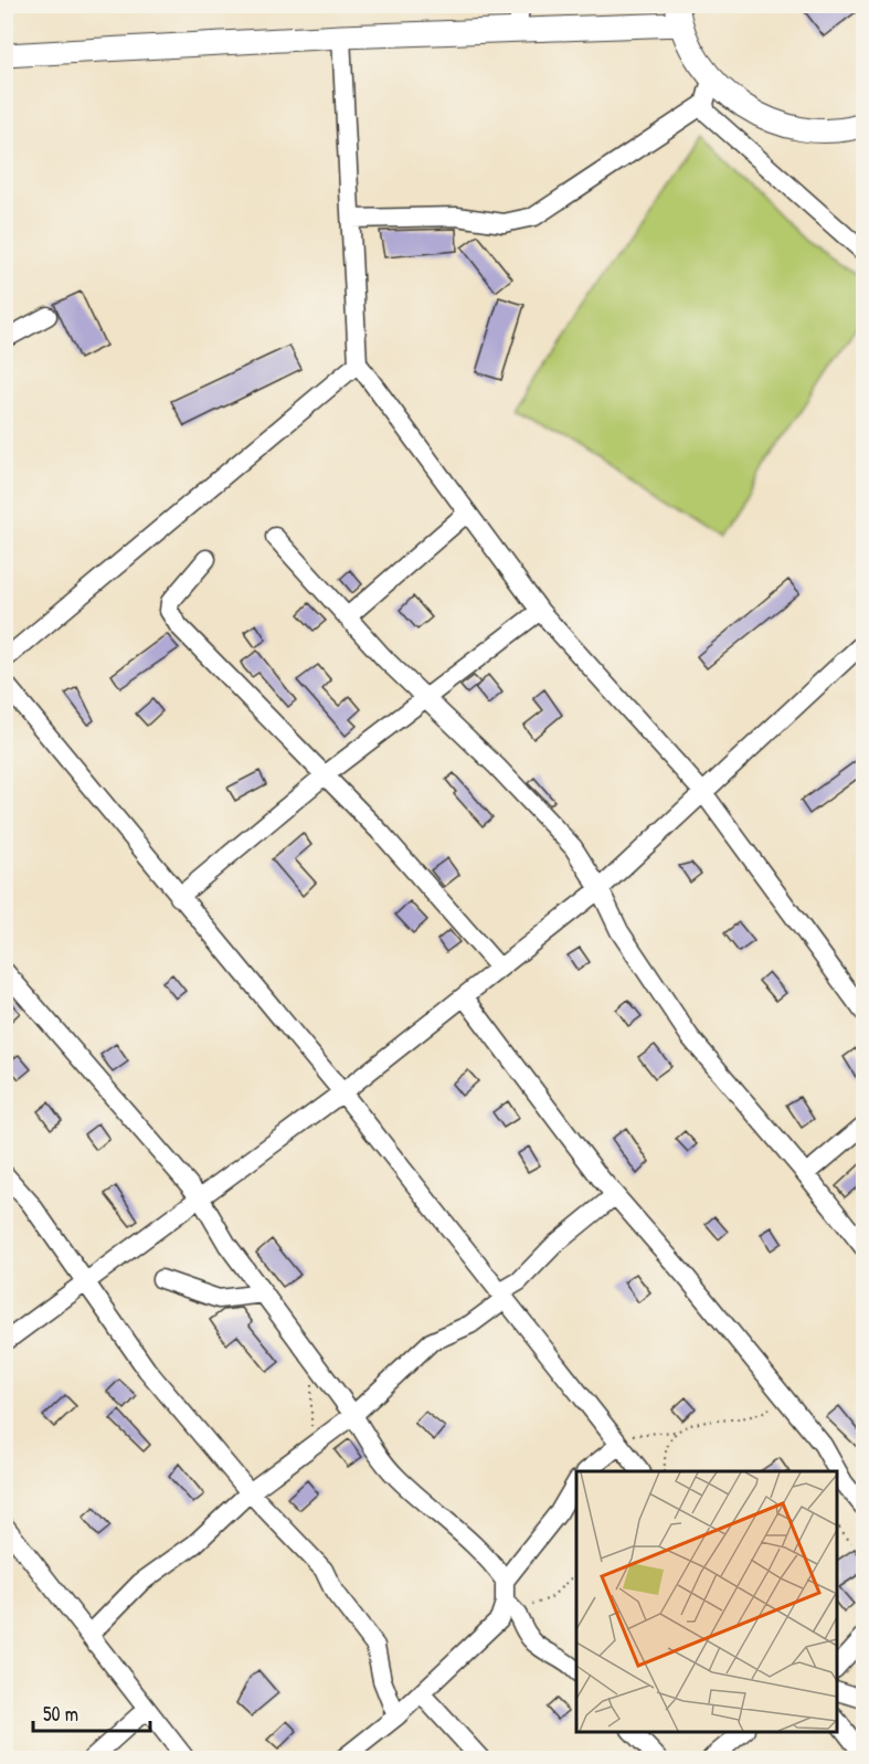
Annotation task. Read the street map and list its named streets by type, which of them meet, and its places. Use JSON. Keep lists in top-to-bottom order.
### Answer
{
  "scale_bar": "50 m"
}
